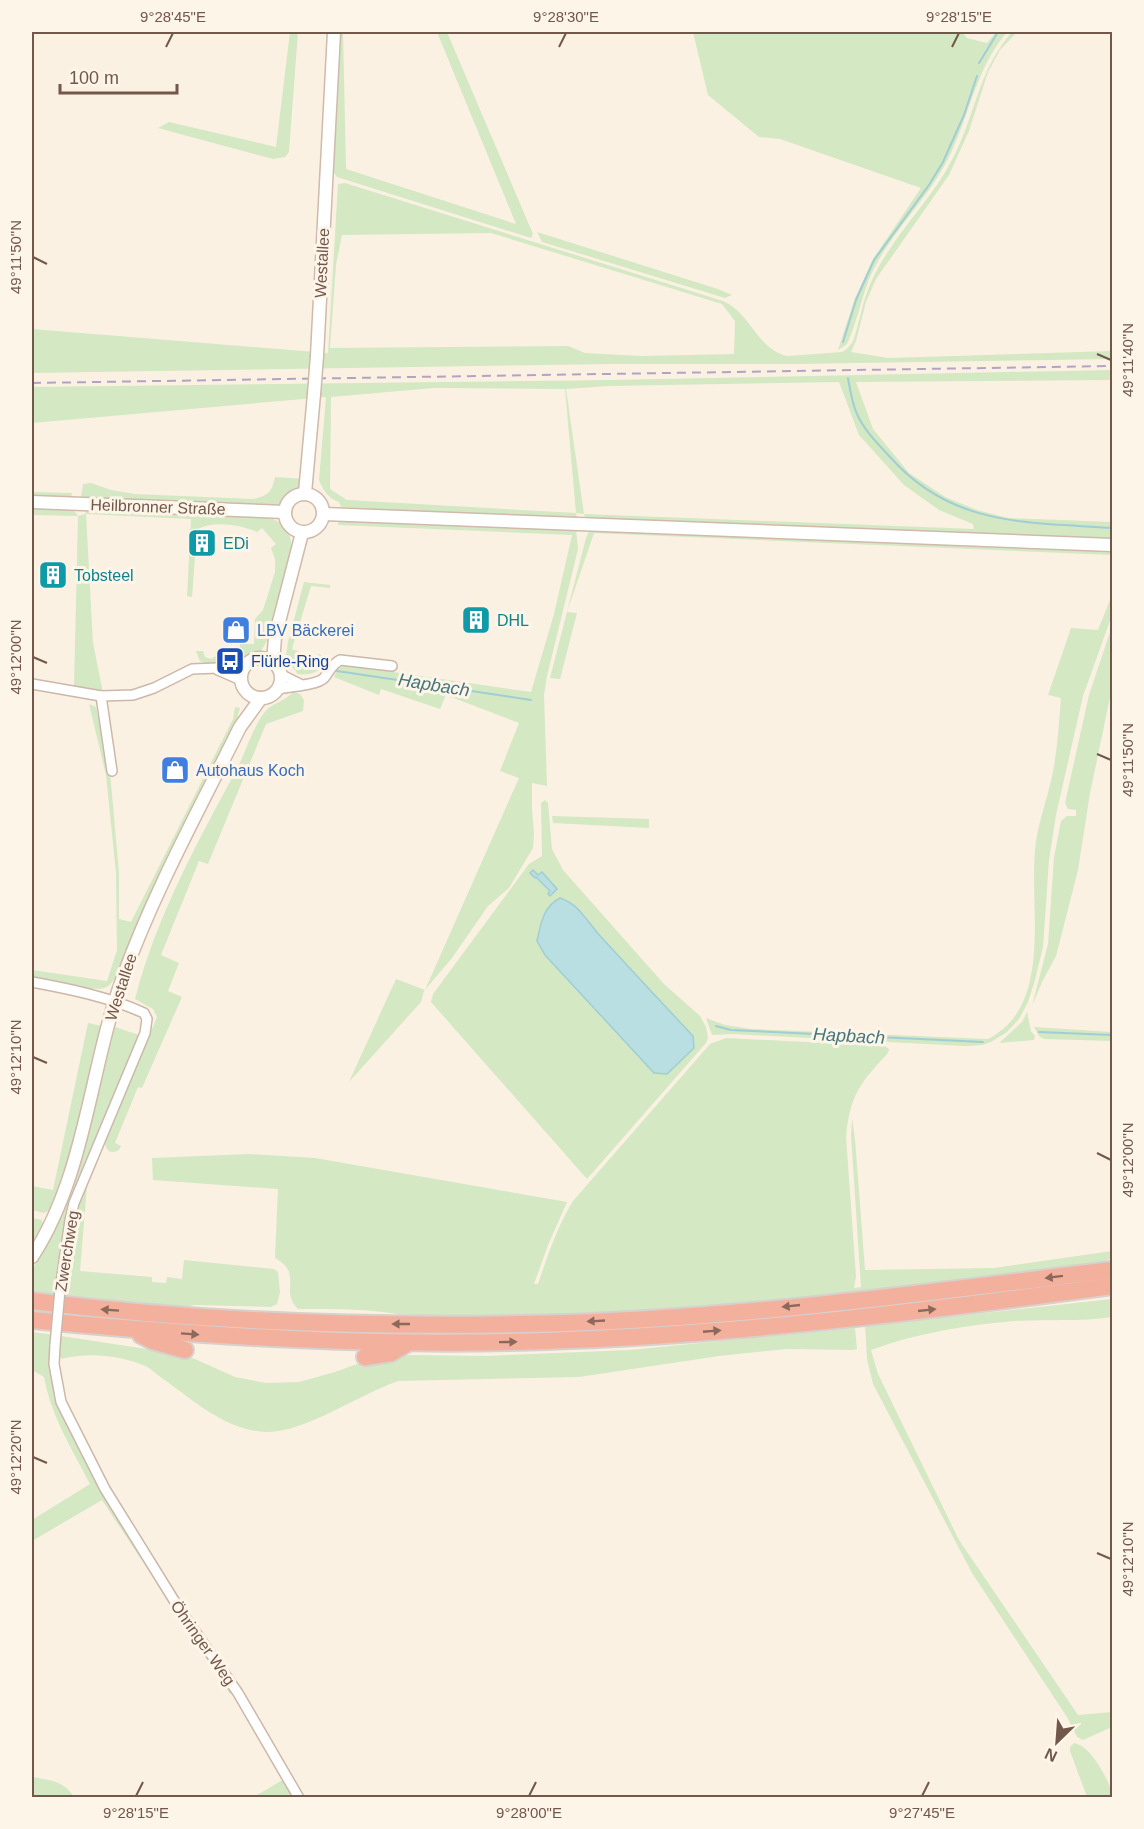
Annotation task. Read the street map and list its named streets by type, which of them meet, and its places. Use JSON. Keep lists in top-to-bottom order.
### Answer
{
  "streets": {
    "main road": ["Westallee", "Heilbronner Straße"],
    "street": ["Zwerchweg", "Öhringer Weg"]
  },
  "crossings": [
    ["Westallee", "Heilbronner Straße"],
    ["Westallee", "Zwerchweg"],
    ["Zwerchweg", "Öhringer Weg"]
  ],
  "water": ["Hapbach"],
  "places": {
    "building": ["EDi", "Tobsteel", "DHL"],
    "shop": ["LBV Bäckerei", "Autohaus Koch"],
    "bus stop": ["Flürle-Ring"]
  },
  "scale_bar": "100 m",
  "north": "bottom left",
  "coordinates": [
    "9°28'45\"E",
    "9°28'30\"E",
    "9°28'15\"E",
    "49°11'50\"N",
    "49°11'40\"N",
    "49°12'00\"N",
    "49°12'10\"N",
    "49°12'20\"N",
    "9°28'00\"E",
    "9°27'45\"E"
  ]
}
